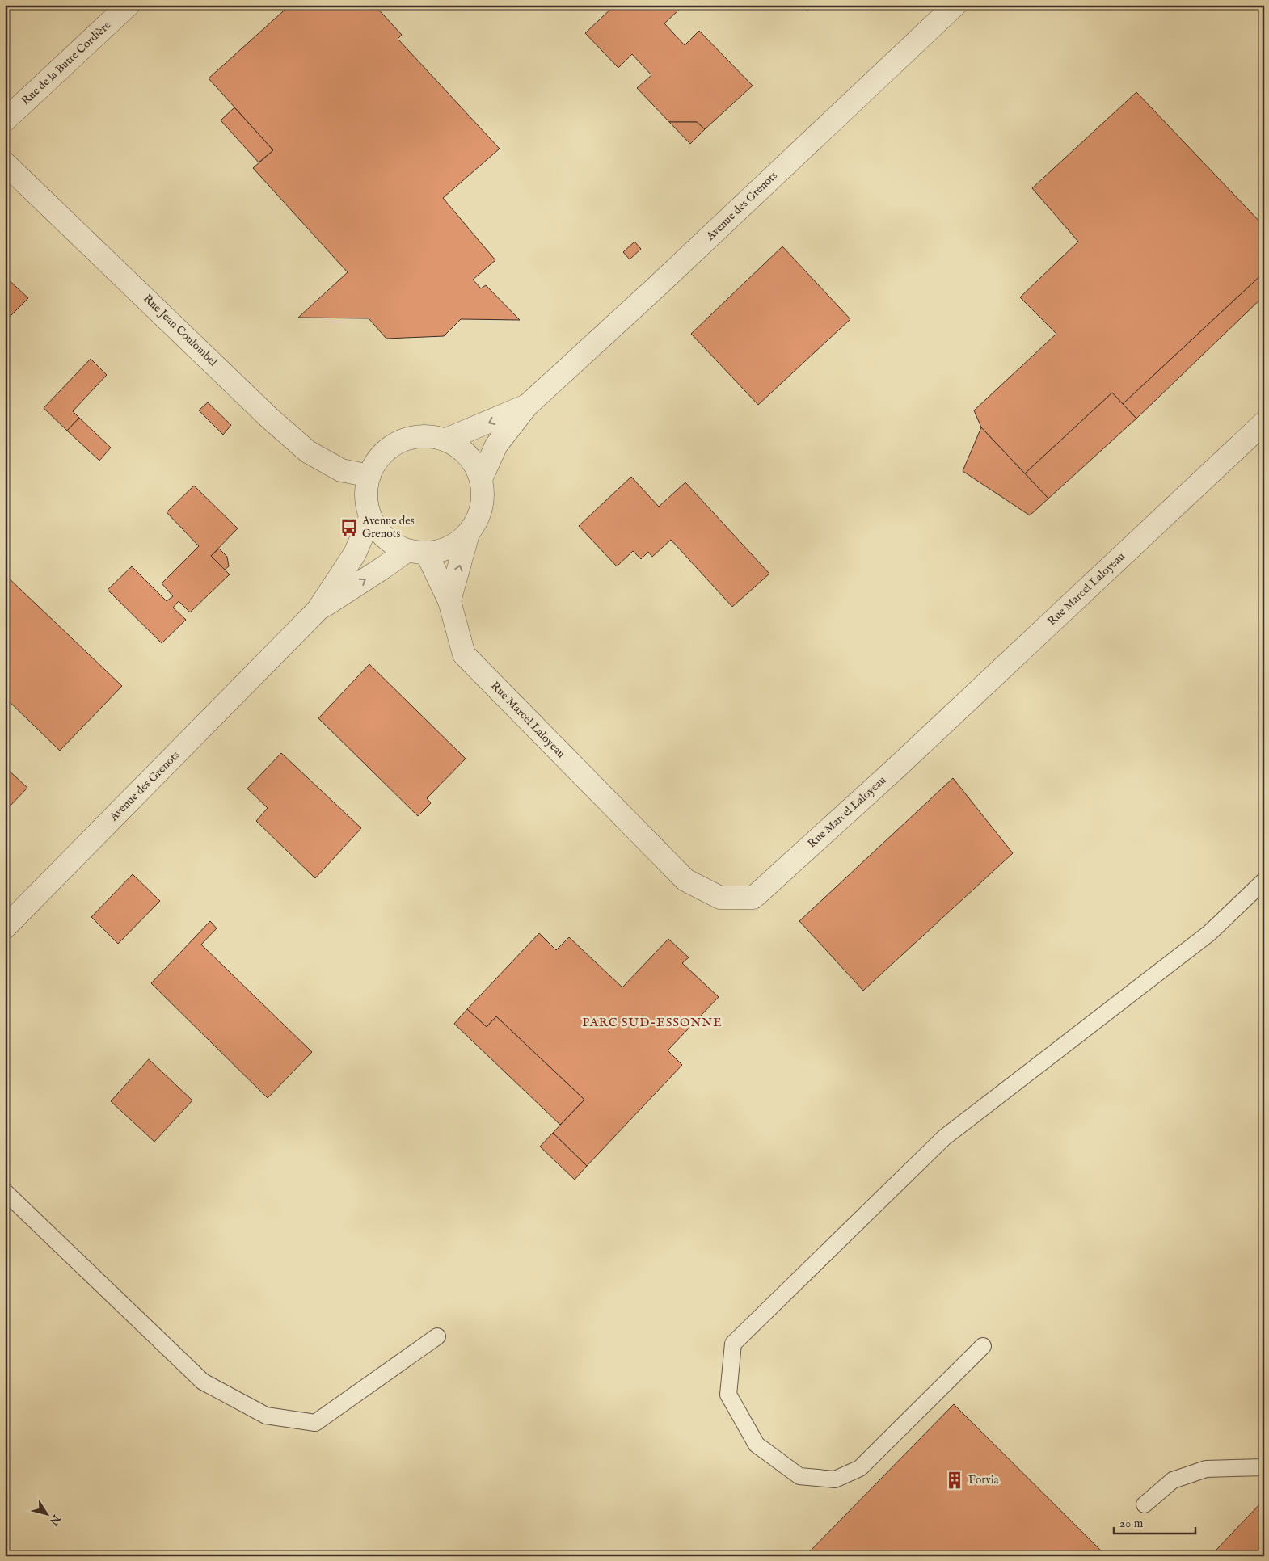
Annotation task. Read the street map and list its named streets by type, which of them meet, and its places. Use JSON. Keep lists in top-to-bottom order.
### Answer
{
  "streets": {
    "street": [
      "Rue de la Butte Cordière",
      "Avenue des Grenots",
      "Rue Jean Coulombel",
      "Rue Marcel Laloyeau"
    ]
  },
  "crossings": [
    ["Avenue des Grenots", "Rue Jean Coulombel"],
    ["Avenue des Grenots", "Rue Marcel Laloyeau"],
    ["Rue Jean Coulombel", "Rue Marcel Laloyeau"]
  ],
  "districts": ["PARC SUD-ESSONNE"],
  "places": {
    "bus stop": ["Avenue des Grenots"],
    "building": ["Forvia"]
  },
  "scale_bar": "20 m",
  "north": "bottom right"
}
